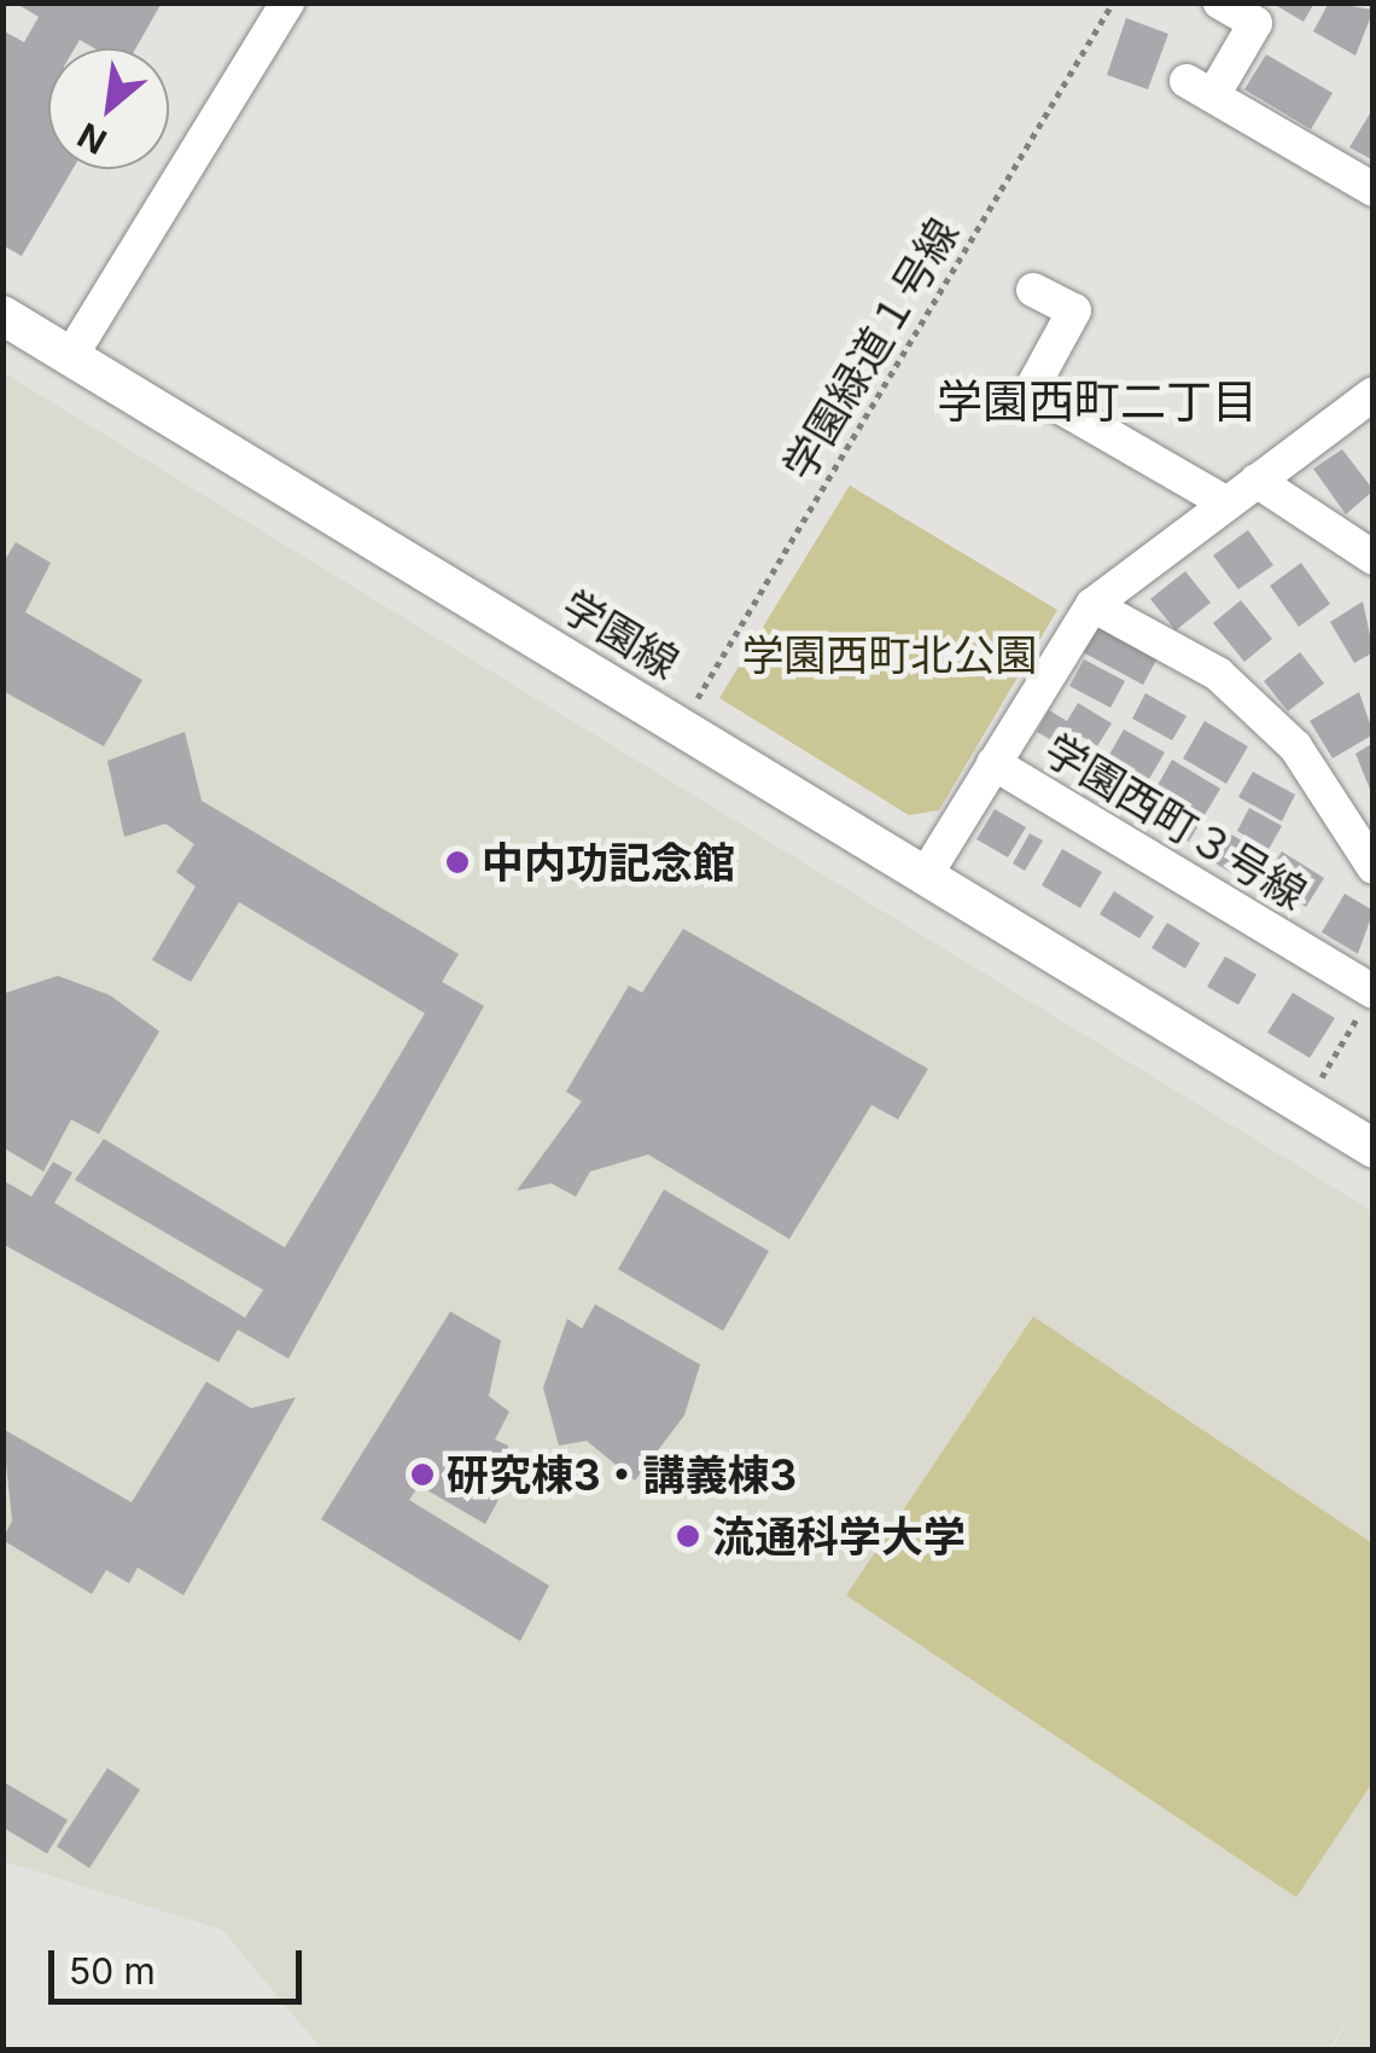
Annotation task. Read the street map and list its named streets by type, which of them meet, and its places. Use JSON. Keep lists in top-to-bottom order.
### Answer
{
  "streets": {
    "street": ["学園線", "学園西町３号線"],
    "path": ["学園緑道１号線"]
  },
  "crossings": [
    ["学園緑道１号線", "学園線"]
  ],
  "districts": ["学園西町二丁目"],
  "parks": ["学園西町北公園"],
  "places": ["中内功記念館", "研究棟3・講義棟3", "流通科学大学"],
  "scale_bar": "50 m",
  "north": "bottom left"
}
